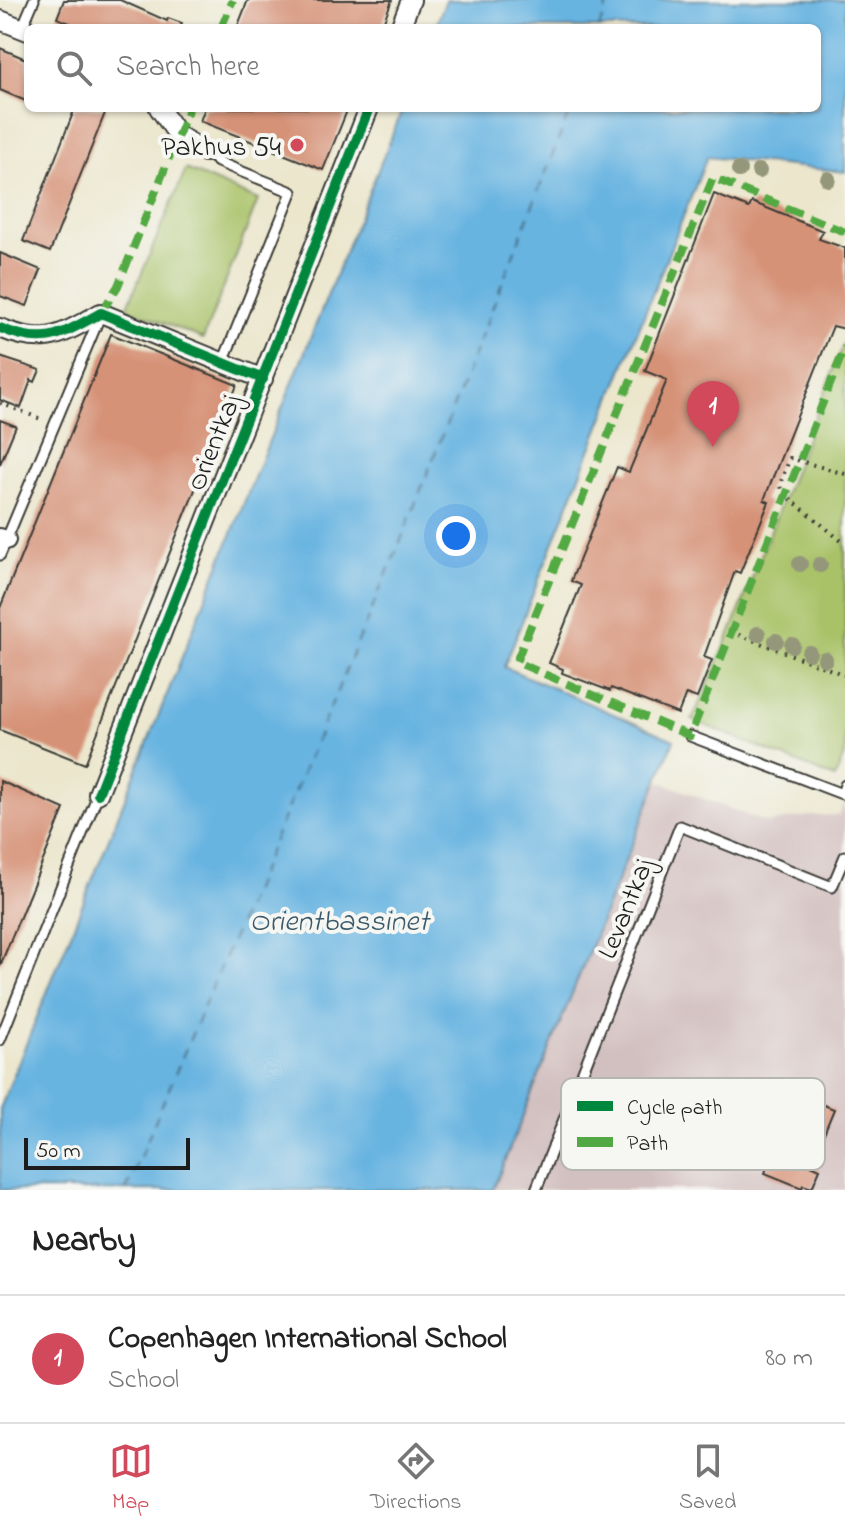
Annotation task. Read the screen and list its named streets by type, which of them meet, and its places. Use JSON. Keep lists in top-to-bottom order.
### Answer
{
  "streets": {
    "street": ["Orientkaj"],
    "lane": ["Levantkaj"]
  },
  "water": ["Orientbassinet"],
  "places": ["Pakhus 54"],
  "legend": ["Cycle path", "Path"],
  "scale_bar": "50 m",
  "page": {
    "search": "Search here",
    "pins": "1",
    "scale": "50 m",
    "heading": "Nearby",
    "list": [
      {
        "mark": "1",
        "name": "Copenhagen International School",
        "note": "School",
        "value": "80 m"
      }
    ],
    "nav": ["Map", "Directions", "Saved"]
  }
}
